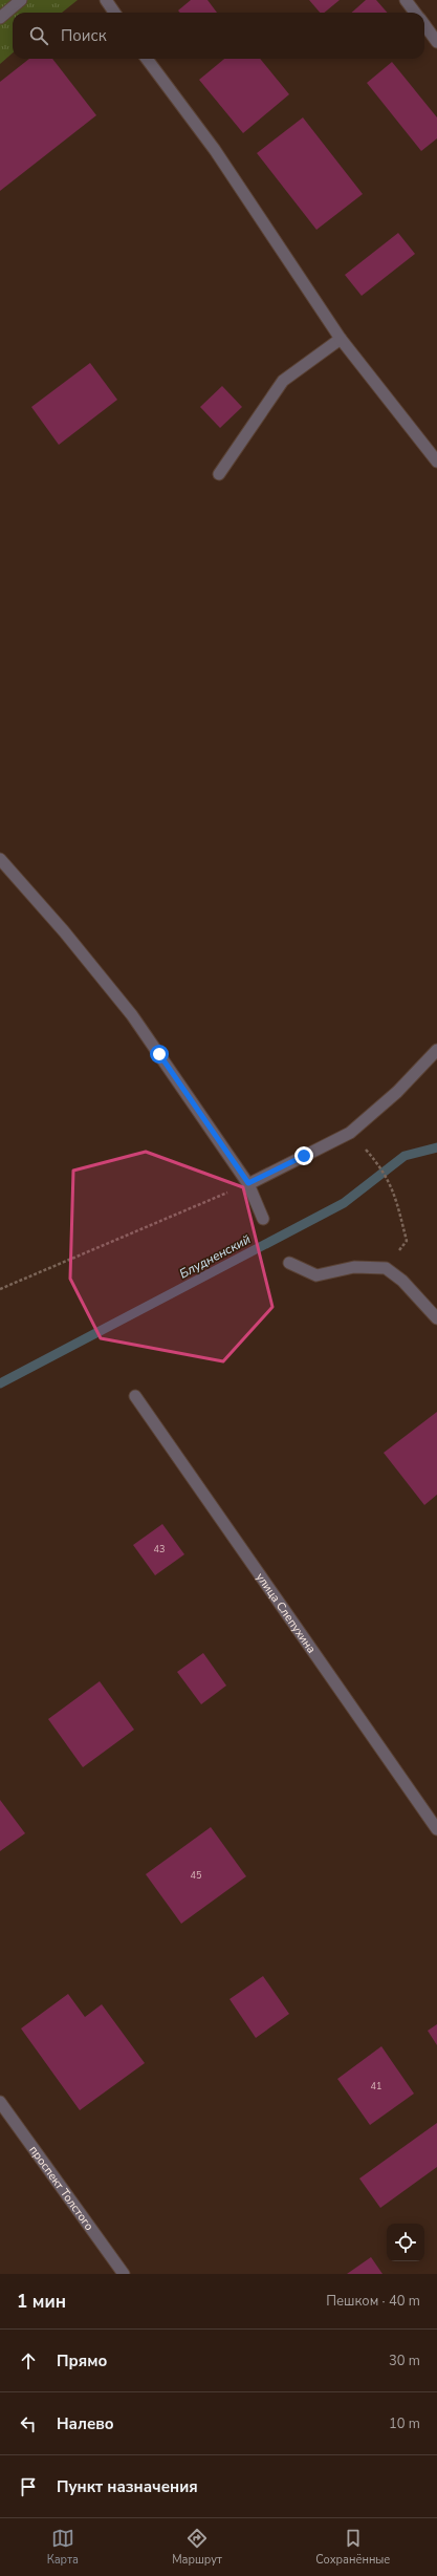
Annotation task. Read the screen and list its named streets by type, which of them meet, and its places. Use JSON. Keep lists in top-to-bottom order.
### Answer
{
  "streets": {
    "street": ["улица Слепухина", "проспект Толстого"]
  },
  "water": ["Блудненский"],
  "house_numbers": ["43", "45", "41"],
  "page": {
    "search": "Поиск",
    "heading": ["1 мин", "Пешком · 40 m"],
    "list": [
      ["Прямо", "30 m"],
      ["Налево", "10 m"],
      "Пункт назначения"
    ],
    "nav": ["Карта", "Маршрут", "Сохранённые"]
  }
}
